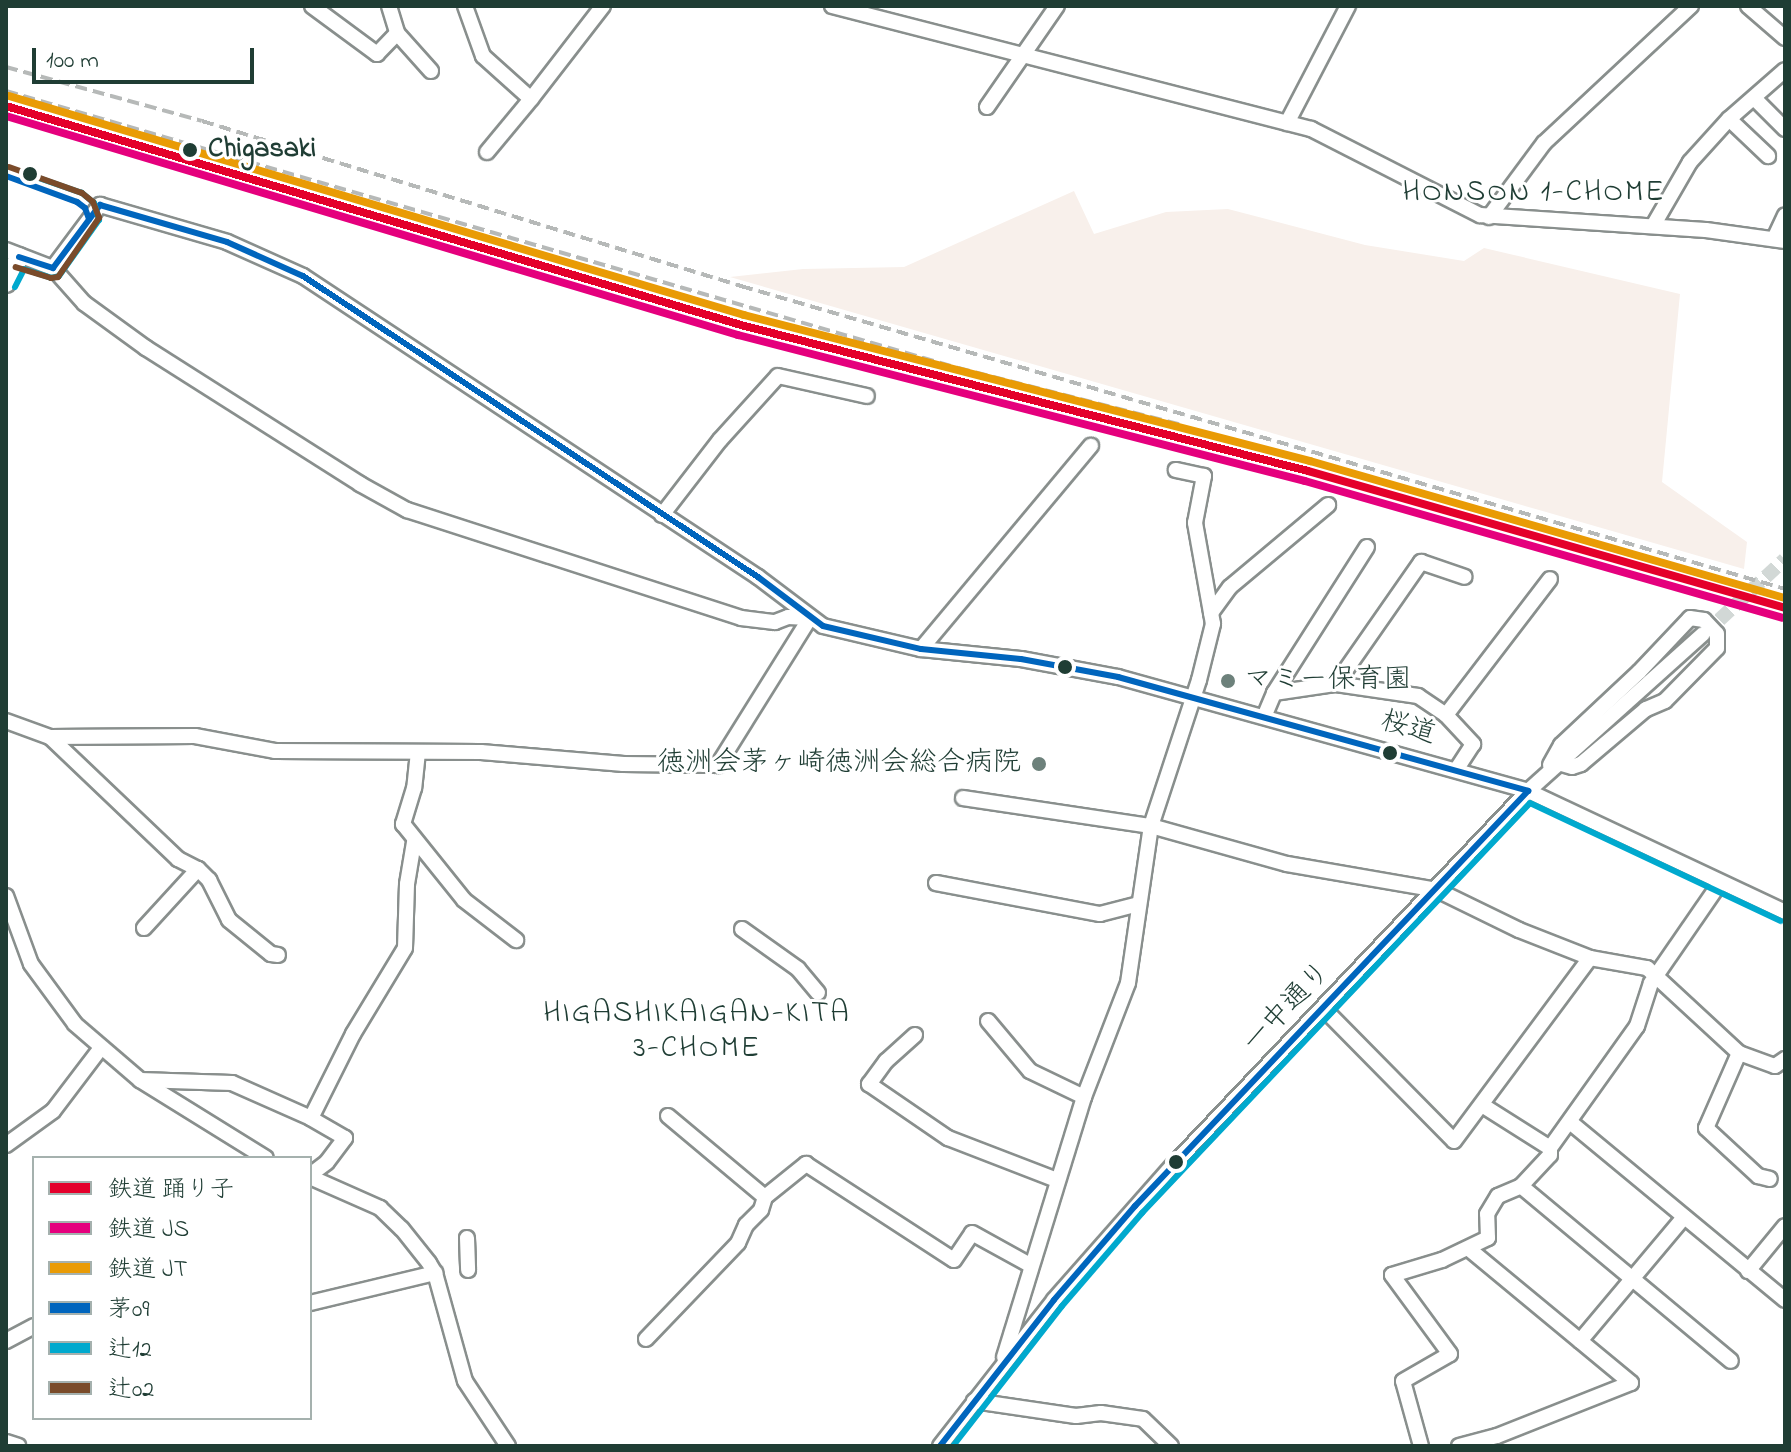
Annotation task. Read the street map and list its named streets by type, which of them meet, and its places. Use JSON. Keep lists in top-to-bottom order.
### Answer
{
  "streets": {
    "street": ["桜道", "一中通り"]
  },
  "crossings": [
    ["桜道", "一中通り"]
  ],
  "districts": ["HONSON 1-CHOME", "HIGASHIKAIGAN-KITA 3-CHOME"],
  "places": ["Chigasaki", "マミー保育園", "徳洲会茅ヶ崎徳洲会総合病院"],
  "lines": [
    "rail line JT",
    "rail line 踊り子",
    "rail line JS",
    "transit line 辻02",
    "transit line 辻12",
    "transit line 茅09"
  ],
  "legend": [
    "鉄道 踊り子",
    "鉄道 JS",
    "鉄道 JT",
    "茅09",
    "辻12",
    "辻02"
  ],
  "scale_bar": "100 m"
}
